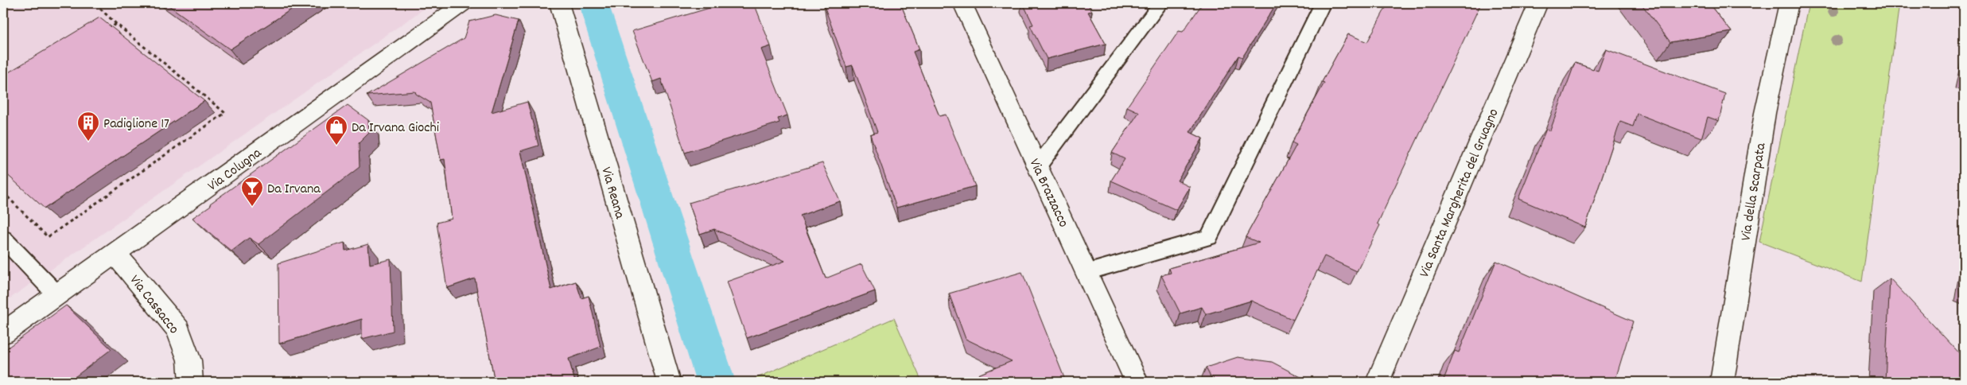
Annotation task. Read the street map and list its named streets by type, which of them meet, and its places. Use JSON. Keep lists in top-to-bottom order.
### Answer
{
  "streets": {
    "street": [
      "Via Colugna",
      "Via della Scarpata",
      "Via Reana",
      "Via Brazzacco",
      "Via Santa Margherita del Gruagno",
      "Via Cassacco"
    ]
  },
  "crossings": [
    ["Via Colugna", "Via Cassacco"]
  ],
  "places": {
    "building": ["Padiglione 17"],
    "shop": ["Da Irvana Giochi"],
    "bar": ["Da Irvana"]
  }
}
